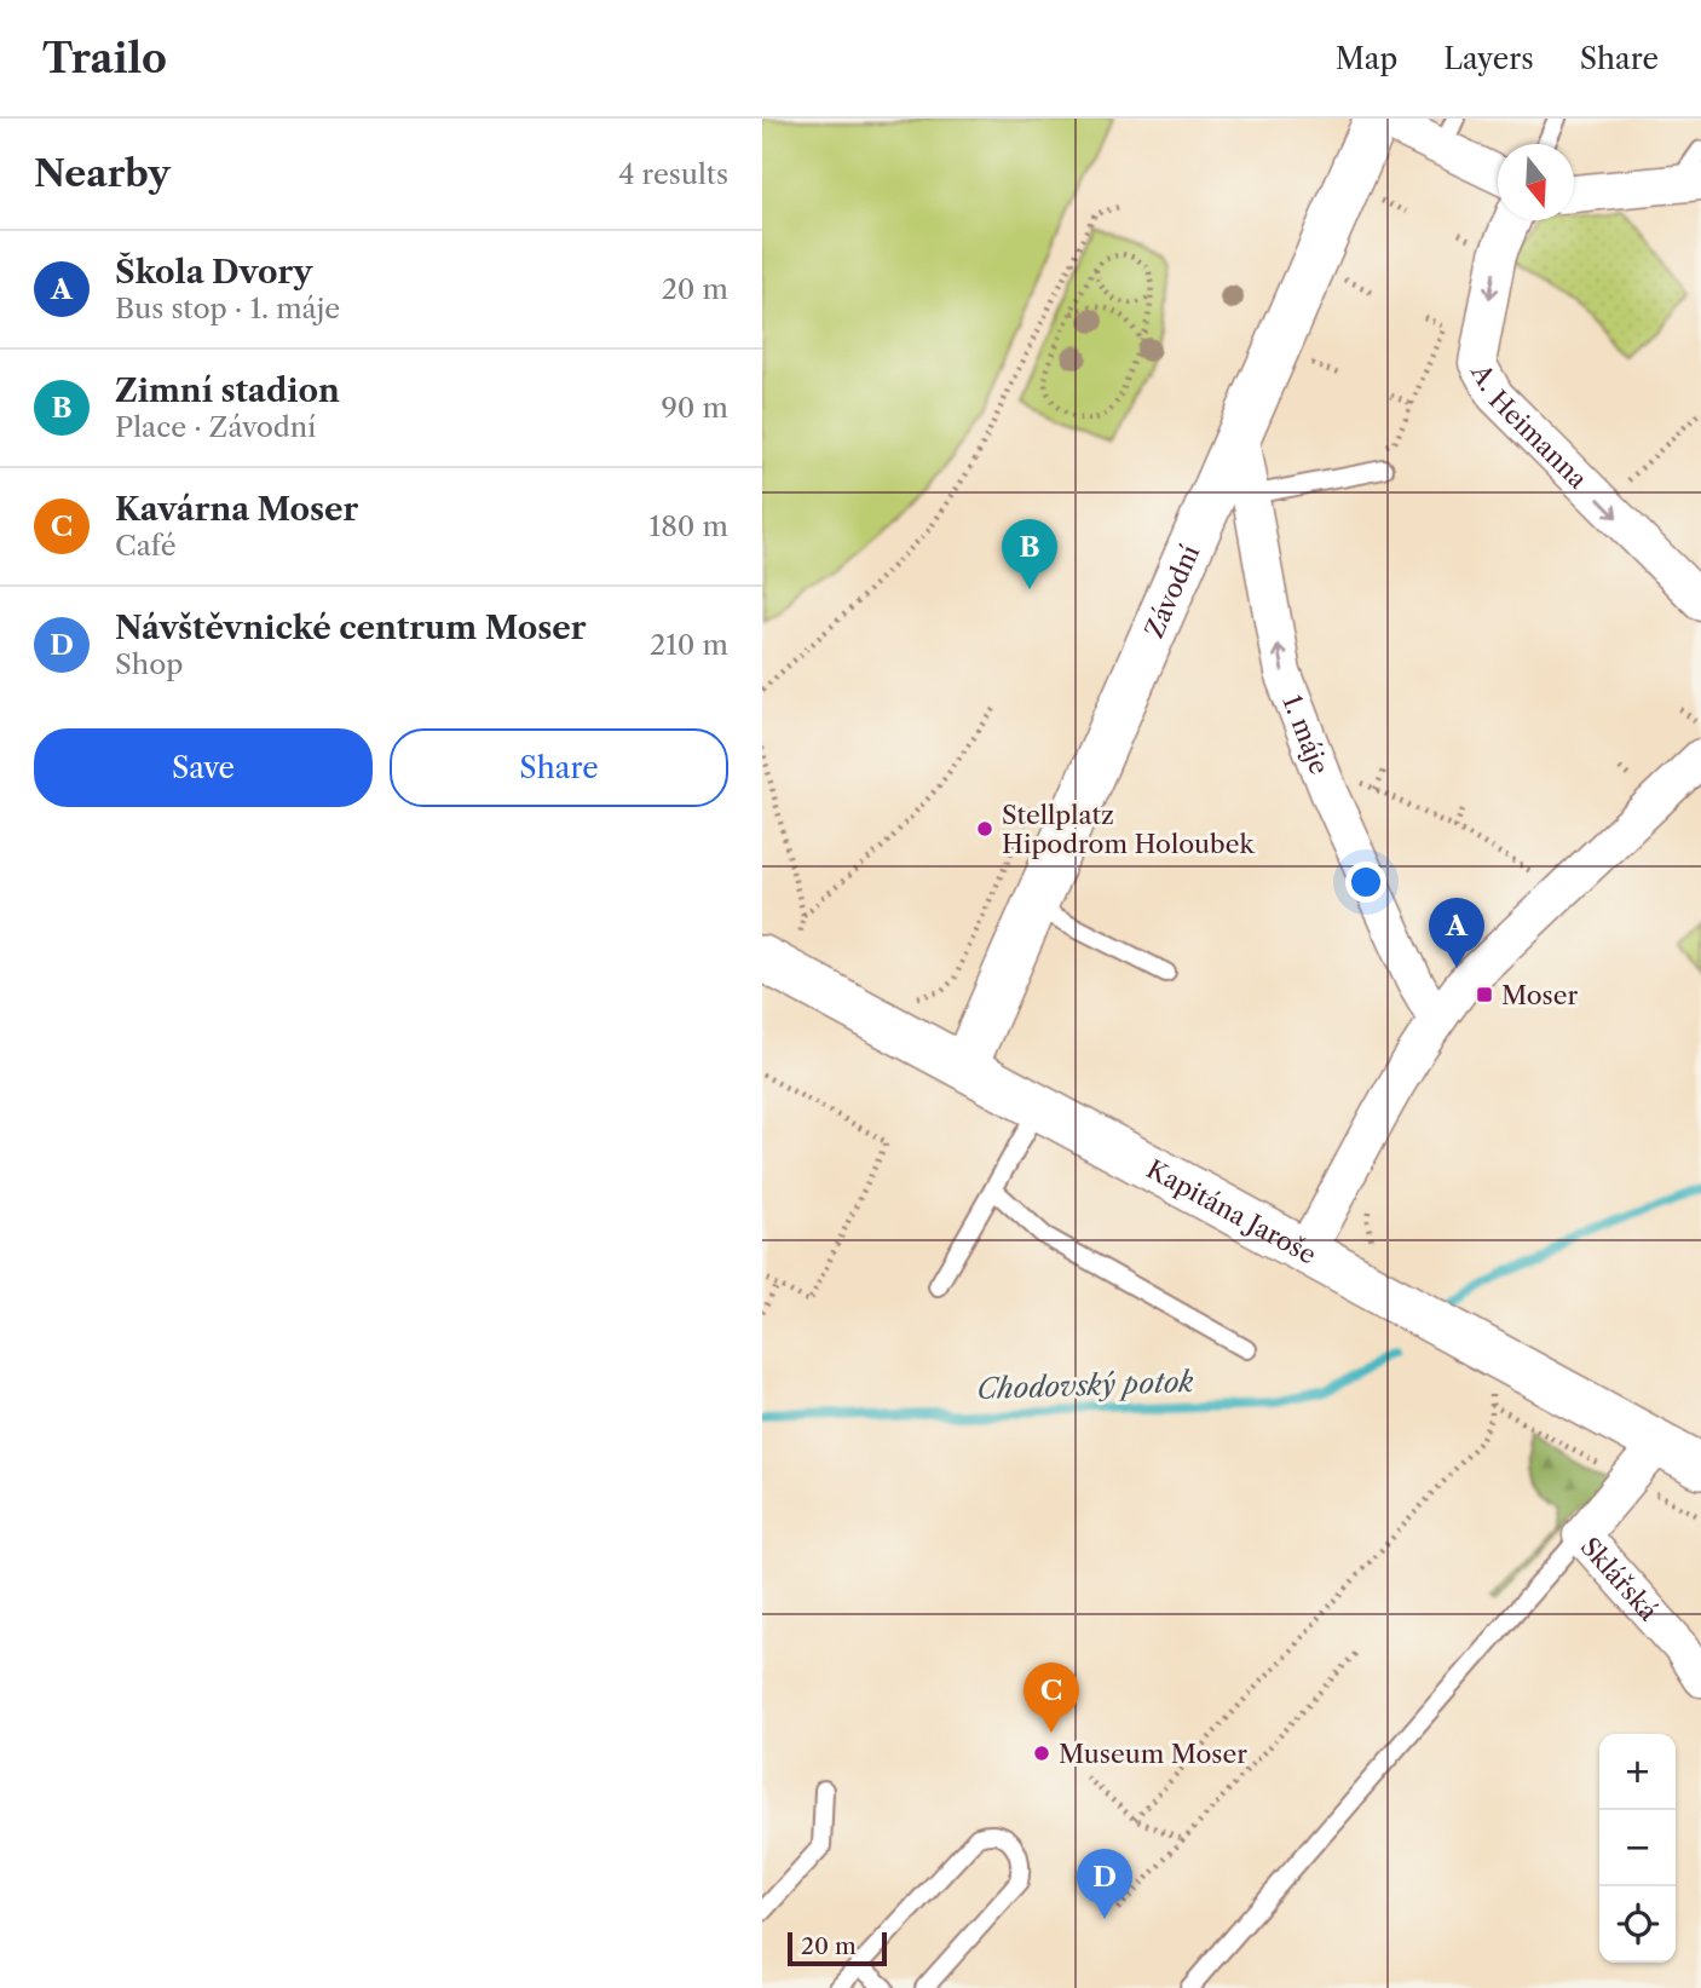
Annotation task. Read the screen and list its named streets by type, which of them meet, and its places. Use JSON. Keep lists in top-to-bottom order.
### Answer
{
  "streets": {
    "street": [
      "A. Heimanna",
      "Závodní",
      "1. máje",
      "Kapitána Jaroše",
      "Sklářská"
    ]
  },
  "crossings": [
    ["Závodní", "1. máje"],
    ["Závodní", "Kapitána Jaroše"],
    ["Kapitána Jaroše", "Sklářská"]
  ],
  "one_way": ["A. Heimanna", "1. máje"],
  "water": ["Chodovský potok"],
  "places": {
    "other": ["Stellplatz Hipodrom Holoubek", "Museum Moser"],
    "transit": ["Moser"]
  },
  "scale_bar": "20 m",
  "north": "bottom",
  "page": {
    "header": "Trailo",
    "nav": ["Map", "Layers", "Share"],
    "heading": ["Nearby", "4 results"],
    "list": [
      {
        "mark": "A",
        "name": "Škola Dvory",
        "note": "Bus stop · 1. máje",
        "value": "20 m"
      },
      {
        "mark": "B",
        "name": "Zimní stadion",
        "note": "Place · Závodní",
        "value": "90 m"
      },
      {
        "mark": "C",
        "name": "Kavárna Moser",
        "note": "Café",
        "value": "180 m"
      },
      {
        "mark": "D",
        "name": "Návštěvnické centrum Moser",
        "note": "Shop",
        "value": "210 m"
      }
    ],
    "pins": [
      "B",
      "A",
      "C",
      "D"
    ],
    "buttons": ["Save", "Share"],
    "map_buttons": ["+", "−"],
    "scale": "20 m"
  }
}
